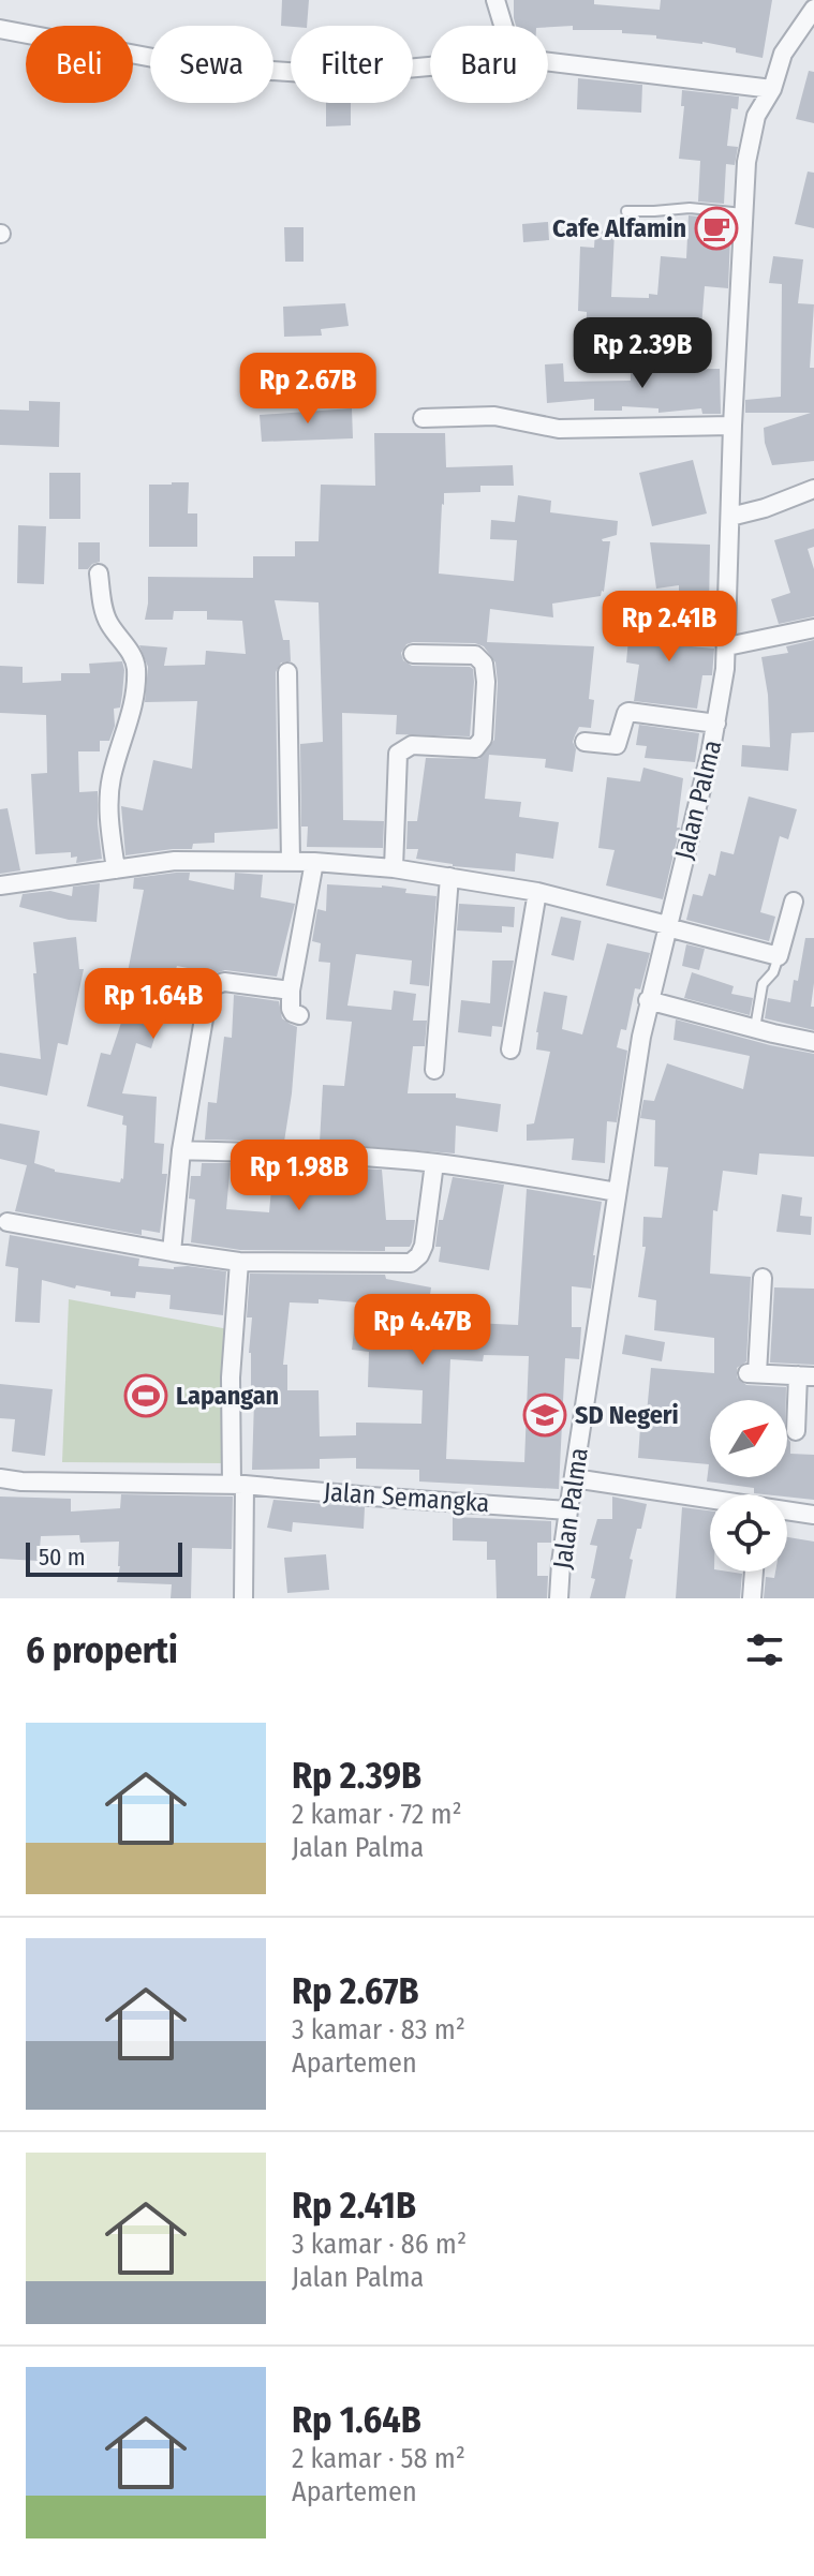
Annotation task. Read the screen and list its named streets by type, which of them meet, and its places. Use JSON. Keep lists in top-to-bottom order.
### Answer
{
  "streets": {
    "street": ["Jalan Palma", "Jalan Semangka"]
  },
  "crossings": [
    ["Jalan Palma", "Jalan Semangka"]
  ],
  "places": {
    "cafe": ["Cafe Alfamin"],
    "sports": ["Lapangan"],
    "school or university": ["SD Negeri"]
  },
  "scale_bar": "50 m",
  "north": "top right",
  "page": {
    "chip": [
      "Beli",
      "Sewa",
      "Filter",
      "Baru"
    ],
    "price": [
      "Rp 2.39B",
      "Rp 2.67B",
      "Rp 2.41B",
      "Rp 1.64B",
      "Rp 1.98B",
      "Rp 4.47B"
    ],
    "scale": "50 m",
    "heading": "6 properti",
    "list": [
      {
        "name": "Rp 2.39B",
        "note": "2 kamar · 72 m² · Jalan Palma"
      },
      {
        "name": "Rp 2.67B",
        "note": "3 kamar · 83 m² · Apartemen"
      },
      {
        "name": "Rp 2.41B",
        "note": "3 kamar · 86 m² · Jalan Palma"
      },
      {
        "name": "Rp 1.64B",
        "note": "2 kamar · 58 m² · Apartemen"
      }
    ]
  }
}
